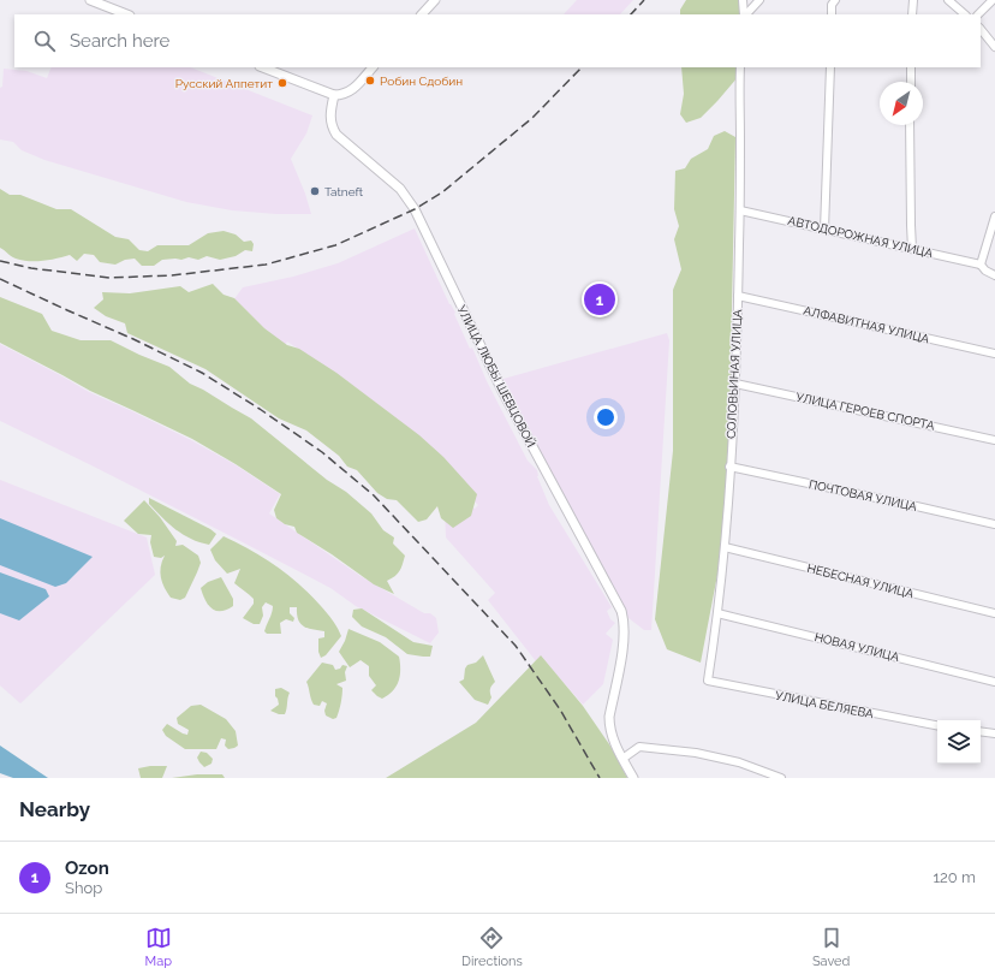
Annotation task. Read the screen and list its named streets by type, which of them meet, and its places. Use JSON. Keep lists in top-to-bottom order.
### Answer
{
  "streets": {
    "street": [
      "АВТОДОРОЖНАЯ УЛИЦА",
      "АЛФАВИТНАЯ УЛИЦА",
      "СОЛОВЬИНАЯ УЛИЦА",
      "УЛИЦА ЛЮБЫ ШЕВЦОВОЙ",
      "УЛИЦА ГЕРОЕВ СПОРТА",
      "ПОЧТОВАЯ УЛИЦА",
      "НЕБЕСНАЯ УЛИЦА",
      "НОВАЯ УЛИЦА",
      "УЛИЦА БЕЛЯЕВА"
    ]
  },
  "crossings": [
    ["АВТОДОРОЖНАЯ УЛИЦА", "СОЛОВЬИНАЯ УЛИЦА"],
    ["АЛФАВИТНАЯ УЛИЦА", "СОЛОВЬИНАЯ УЛИЦА"],
    ["СОЛОВЬИНАЯ УЛИЦА", "УЛИЦА ГЕРОЕВ СПОРТА"],
    ["СОЛОВЬИНАЯ УЛИЦА", "ПОЧТОВАЯ УЛИЦА"],
    ["СОЛОВЬИНАЯ УЛИЦА", "НЕБЕСНАЯ УЛИЦА"],
    ["СОЛОВЬИНАЯ УЛИЦА", "НОВАЯ УЛИЦА"],
    ["СОЛОВЬИНАЯ УЛИЦА", "УЛИЦА БЕЛЯЕВА"]
  ],
  "places": ["Робин Сдобин", "Русский Аппетит", "Tatneft"],
  "north": "bottom left",
  "page": {
    "search": "Search here",
    "pins": "1",
    "heading": "Nearby",
    "list": [
      {
        "mark": "1",
        "name": "Ozon",
        "note": "Shop",
        "value": "120 m"
      }
    ],
    "nav": ["Map", "Directions", "Saved"]
  }
}
